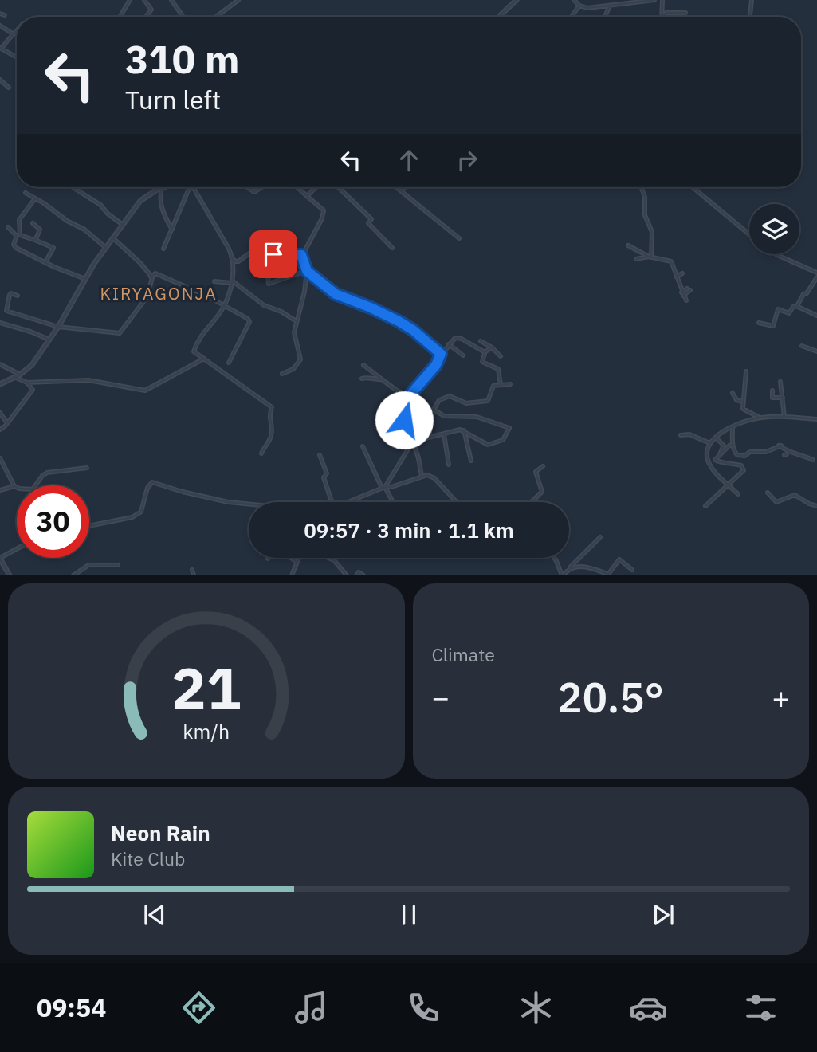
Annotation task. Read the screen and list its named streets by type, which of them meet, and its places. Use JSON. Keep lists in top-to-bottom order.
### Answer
{
  "districts": ["KIRYAGONJA"],
  "page": {
    "turn": ["310 m", "Turn left"],
    "limit": "30",
    "trip": "09:57 · 3 min · 1.1 km",
    "tile": "Climate",
    "heat": ["−", "20.5°", "+"],
    "song": ["Neon Rain", "Kite Club"],
    "tabs": "09:54",
    "gauge": ["21", "km/h"]
  }
}
